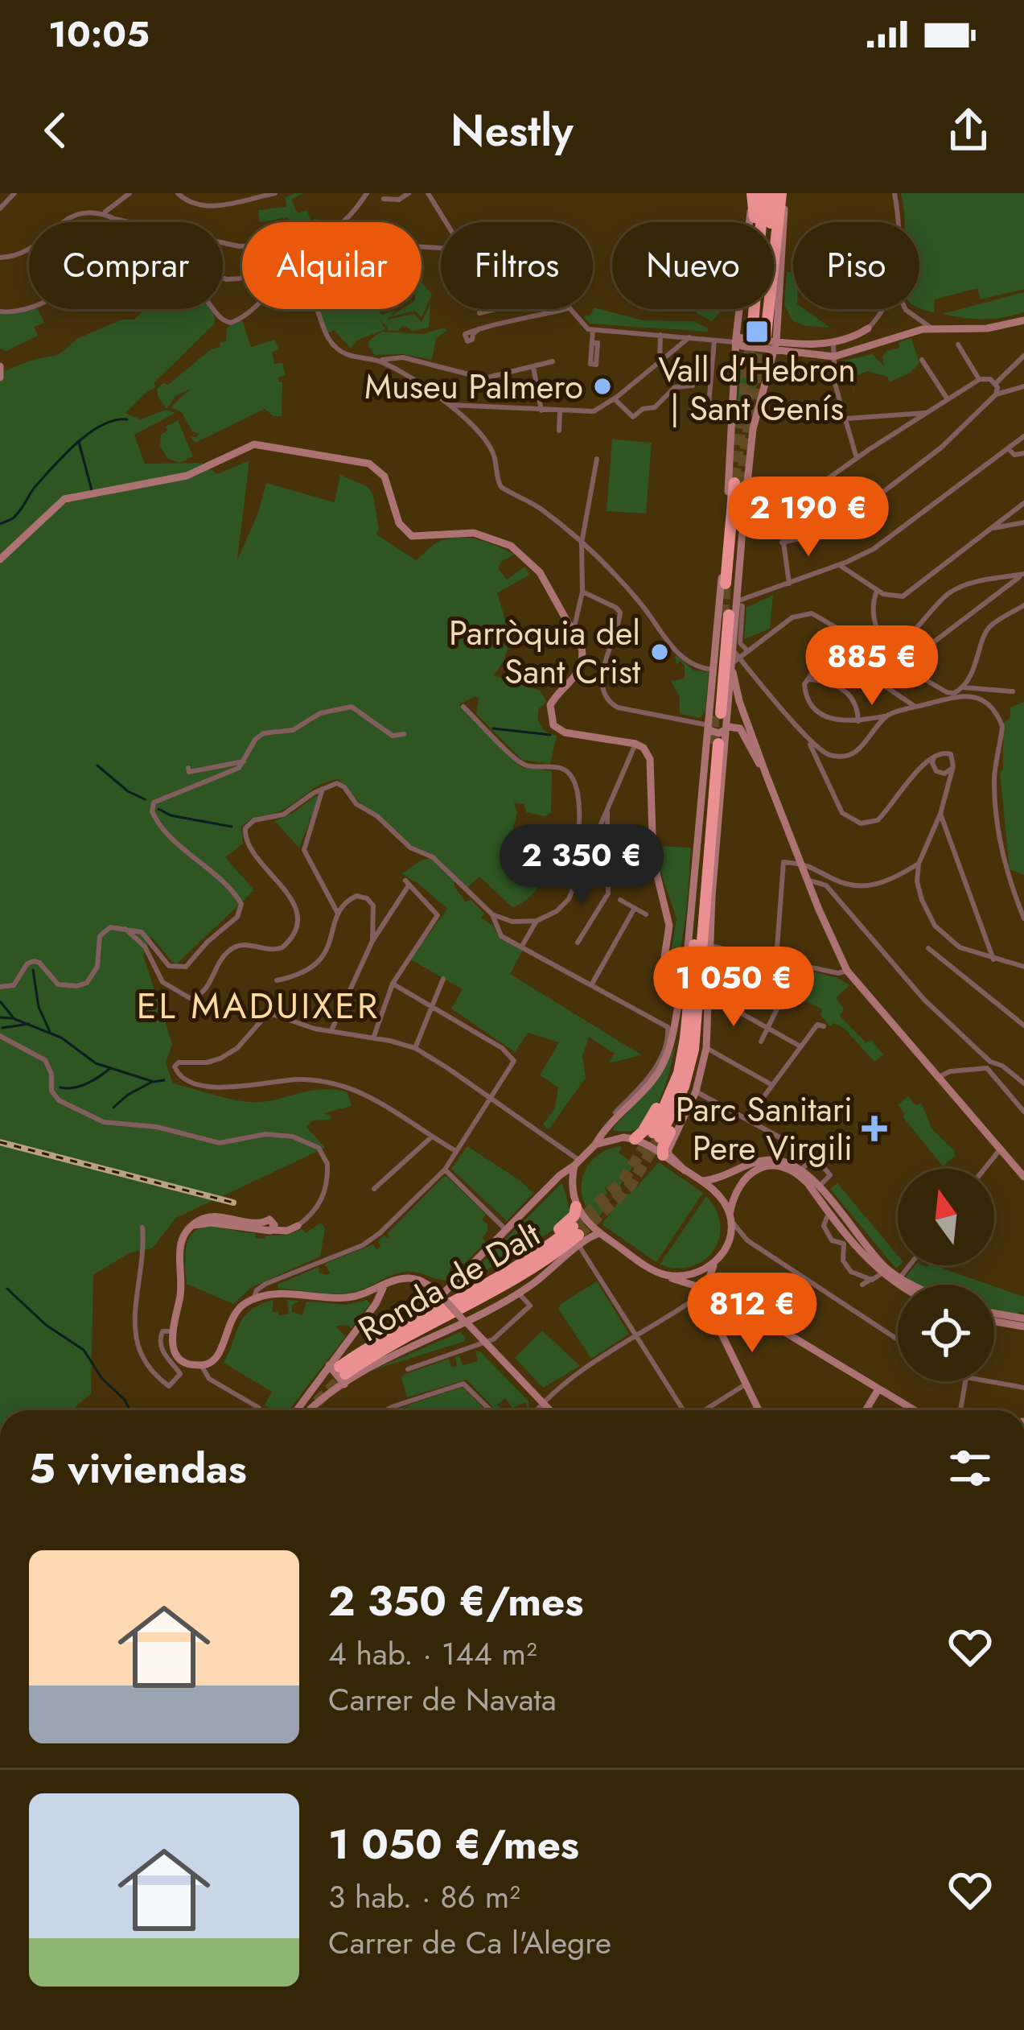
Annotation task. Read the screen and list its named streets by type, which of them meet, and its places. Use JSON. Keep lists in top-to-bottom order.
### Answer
{
  "streets": {
    "highway": ["Ronda de Dalt"]
  },
  "districts": ["EL MADUIXER"],
  "places": {
    "transit": ["Vall d’Hebron | Sant Genís"],
    "other": ["Museu Palmero", "Parròquia del Sant Crist"],
    "health": ["Parc Sanitari Pere Virgili"]
  },
  "north": "top",
  "page": {
    "status": "10:05",
    "header": "Nestly",
    "chip": [
      "Comprar",
      "Alquilar",
      "Filtros",
      "Nuevo",
      "Piso"
    ],
    "price": [
      "2 190 €",
      "885 €",
      "2 350 €",
      "1 050 €",
      "812 €"
    ],
    "heading": "5 viviendas",
    "list": [
      {
        "name": "2 350 €/mes",
        "note": "4 hab. · 144 m² · Carrer de Navata"
      },
      {
        "name": "1 050 €/mes",
        "note": "3 hab. · 86 m² · Carrer de Ca l'Alegre"
      }
    ]
  }
}
